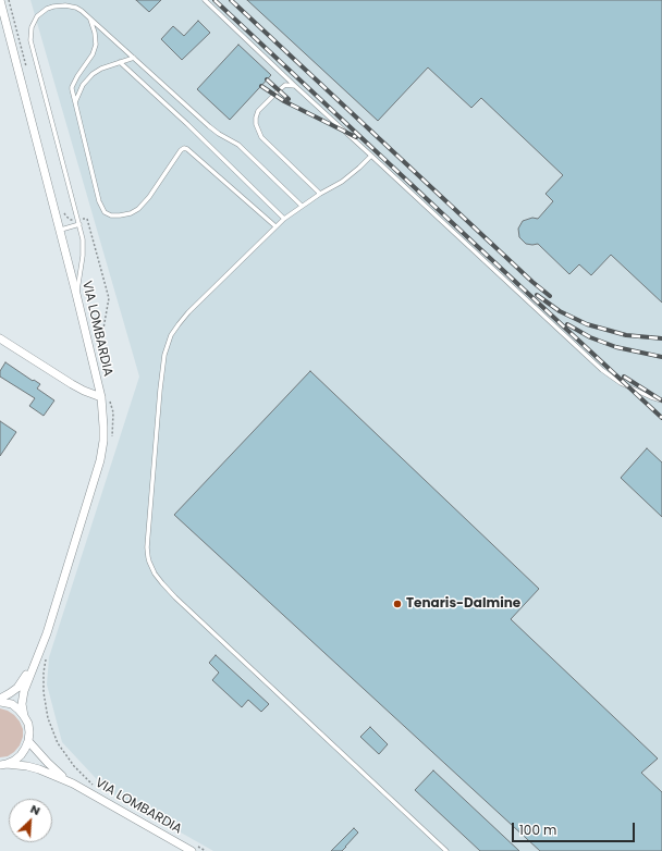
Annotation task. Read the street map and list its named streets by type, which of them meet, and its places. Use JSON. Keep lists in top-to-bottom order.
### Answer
{
  "streets": {
    "street": ["VIA LOMBARDIA"]
  },
  "places": ["Tenaris-Dalmine"],
  "scale_bar": "100 m",
  "north": "top right"
}
